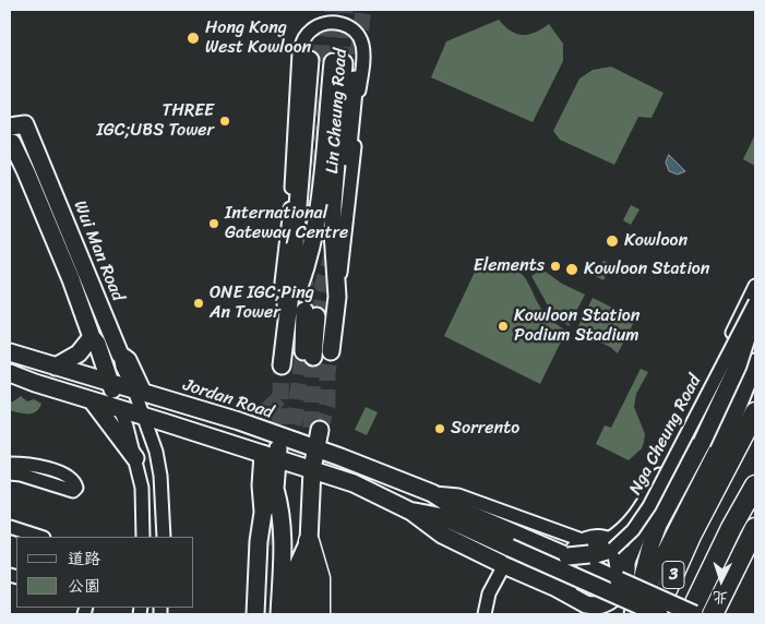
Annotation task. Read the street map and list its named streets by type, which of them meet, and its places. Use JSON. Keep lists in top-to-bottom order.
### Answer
{
  "streets": {
    "highway": ["3"],
    "main road": [
      "Lin Cheung Road",
      "Wui Man Road",
      "Jordan Road",
      "Nga Cheung Road"
    ]
  },
  "crossings": [
    ["Wui Man Road", "Jordan Road"],
    ["Jordan Road", "Nga Cheung Road"],
    ["Jordan Road", "3"]
  ],
  "places": [
    "Hong Kong West Kowloon",
    "THREE IGC;UBS Tower",
    "International Gateway Centre",
    "Kowloon",
    "Elements",
    "Kowloon Station",
    "ONE IGC;Ping An Tower",
    "Kowloon Station Podium Stadium",
    "Sorrento"
  ],
  "legend": ["道路", "公園"],
  "north": "bottom"
}
